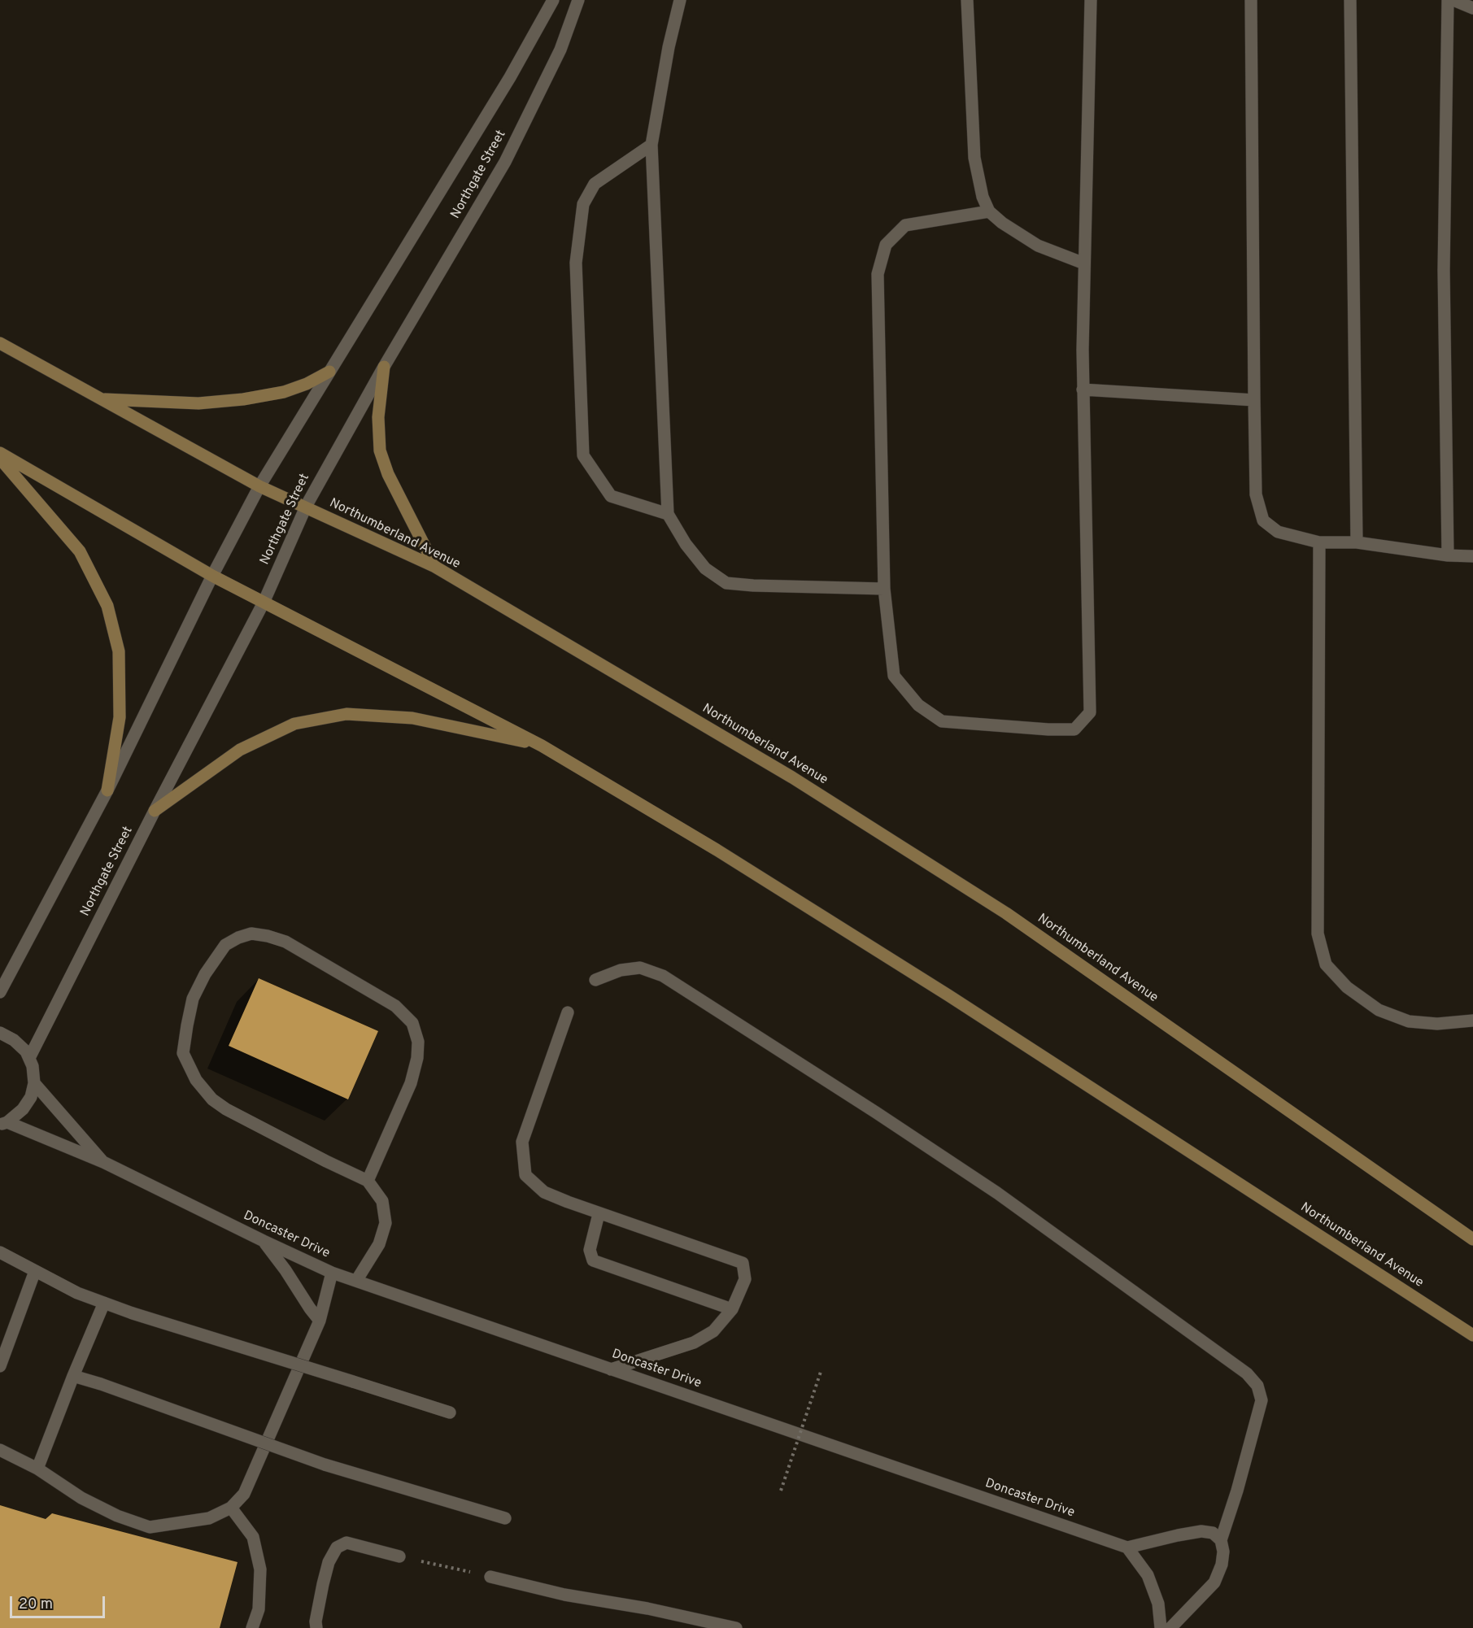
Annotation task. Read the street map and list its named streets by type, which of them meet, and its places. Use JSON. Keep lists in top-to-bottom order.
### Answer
{
  "streets": {
    "main road": ["Northumberland Avenue"],
    "street": ["Northgate Street", "Doncaster Drive"]
  },
  "crossings": [
    ["Northgate Street", "Northumberland Avenue"]
  ],
  "scale_bar": "20 m"
}
